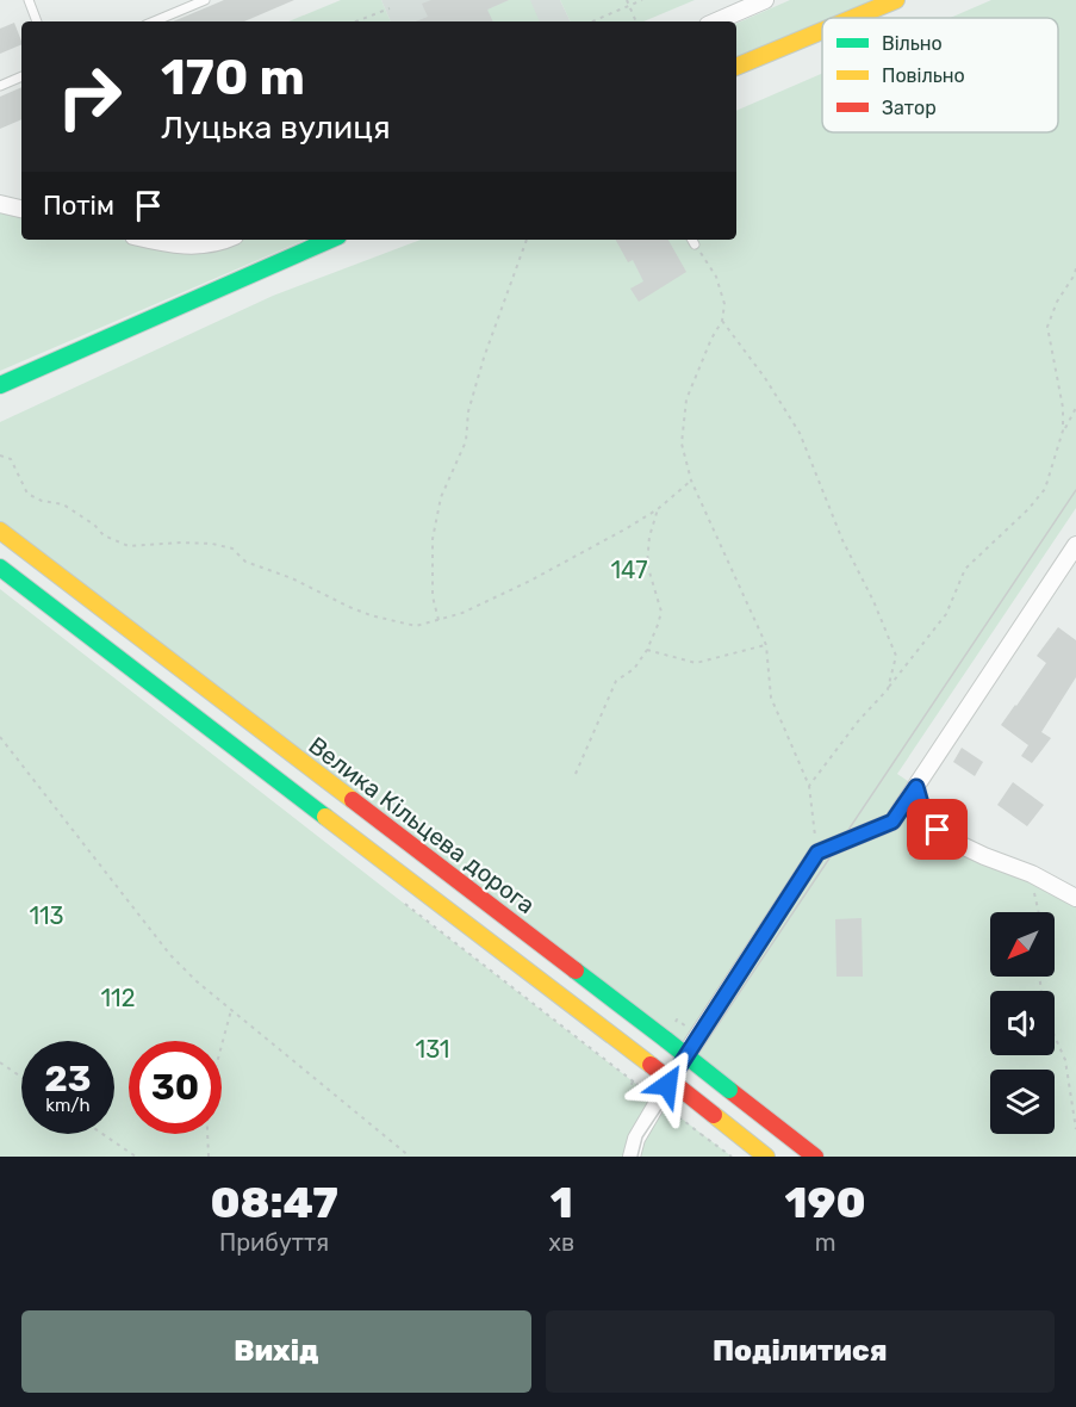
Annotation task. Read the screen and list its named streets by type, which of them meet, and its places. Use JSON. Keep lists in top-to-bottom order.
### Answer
{
  "streets": {
    "main road": ["Велика Кільцева дорога"]
  },
  "parks": [
    "147",
    "113",
    "112",
    "131"
  ],
  "legend": ["Вільно", "Повільно", "Затор"],
  "north": "bottom left",
  "page": {
    "turn": ["170 m", "Луцька вулиця"],
    "then": "Потім",
    "speed": "23 km/h",
    "limit": "30",
    "eta": [
      "08:47",
      "Прибуття",
      "1",
      "хв",
      "190",
      "m"
    ],
    "buttons": ["Вихід", "Поділитися"]
  }
}
